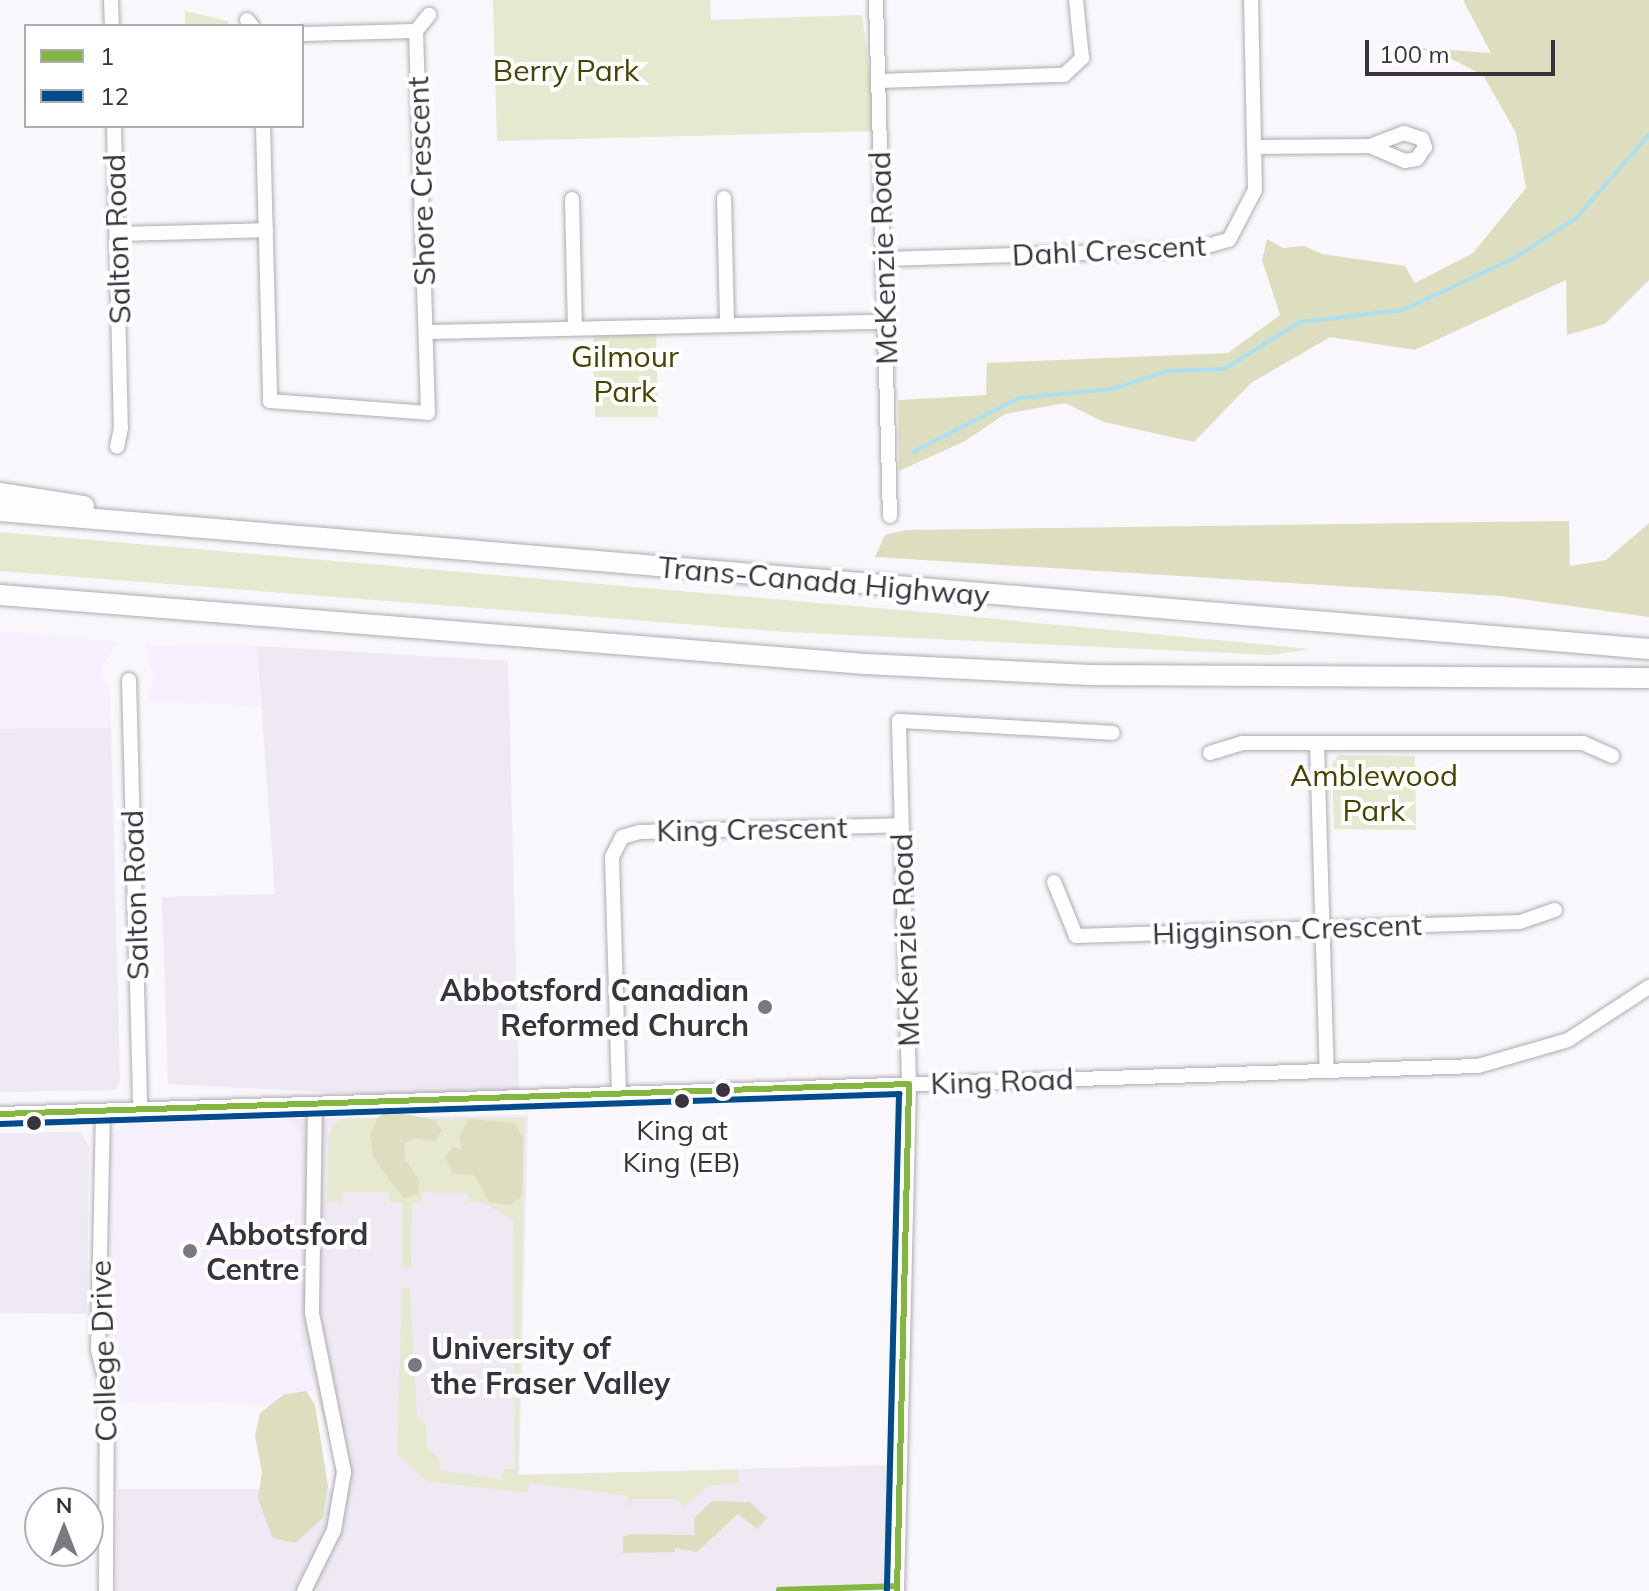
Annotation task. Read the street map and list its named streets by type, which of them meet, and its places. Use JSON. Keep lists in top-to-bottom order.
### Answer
{
  "streets": {
    "highway": ["Trans-Canada Highway"],
    "street": [
      "Shore Crescent",
      "Salton Road",
      "Dahl Crescent",
      "McKenzie Road",
      "King Crescent",
      "Higginson Crescent",
      "King Road",
      "College Drive"
    ]
  },
  "crossings": [
    ["Salton Road", "King Road"],
    ["Dahl Crescent", "McKenzie Road"],
    ["McKenzie Road", "King Crescent"],
    ["McKenzie Road", "King Road"],
    ["King Crescent", "King Road"],
    ["King Road", "College Drive"]
  ],
  "parks": ["Berry Park", "Gilmour Park", "Amblewood Park"],
  "places": [
    "Abbotsford Canadian Reformed Church",
    "King at King (EB)",
    "Abbotsford Centre",
    "University of the Fraser Valley"
  ],
  "lines": ["transit line 1", "transit line 12"],
  "legend": ["1", "12"],
  "scale_bar": "100 m",
  "north": "top"
}
